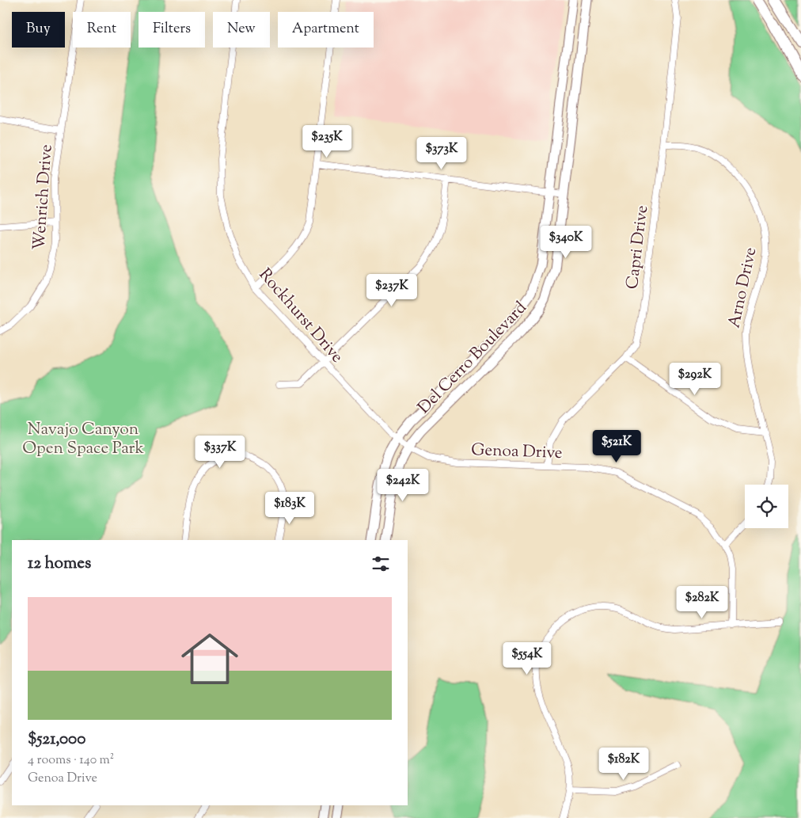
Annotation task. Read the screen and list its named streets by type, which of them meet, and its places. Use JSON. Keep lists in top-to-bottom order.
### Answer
{
  "streets": {
    "street": [
      "Wenrich Drive",
      "Capri Drive",
      "Arno Drive",
      "Rockhurst Drive",
      "Del Cerro Boulevard",
      "Genoa Drive"
    ]
  },
  "crossings": [
    ["Capri Drive", "Arno Drive"],
    ["Capri Drive", "Genoa Drive"],
    ["Rockhurst Drive", "Del Cerro Boulevard"],
    ["Rockhurst Drive", "Genoa Drive"],
    ["Del Cerro Boulevard", "Genoa Drive"]
  ],
  "parks": ["Navajo Canyon Open Space Park"],
  "page": {
    "chip": [
      "Buy",
      "Rent",
      "Filters",
      "New",
      "Apartment"
    ],
    "price": [
      "$235K",
      "$373K",
      "$340K",
      "$237K",
      "$292K",
      "$521K",
      "$337K",
      "$242K",
      "$183K",
      "$282K",
      "$554K",
      "$182K"
    ],
    "heading": "12 homes",
    "list": [
      {
        "name": "$521,000",
        "note": "4 rooms · 140 m² · Genoa Drive"
      }
    ]
  }
}
